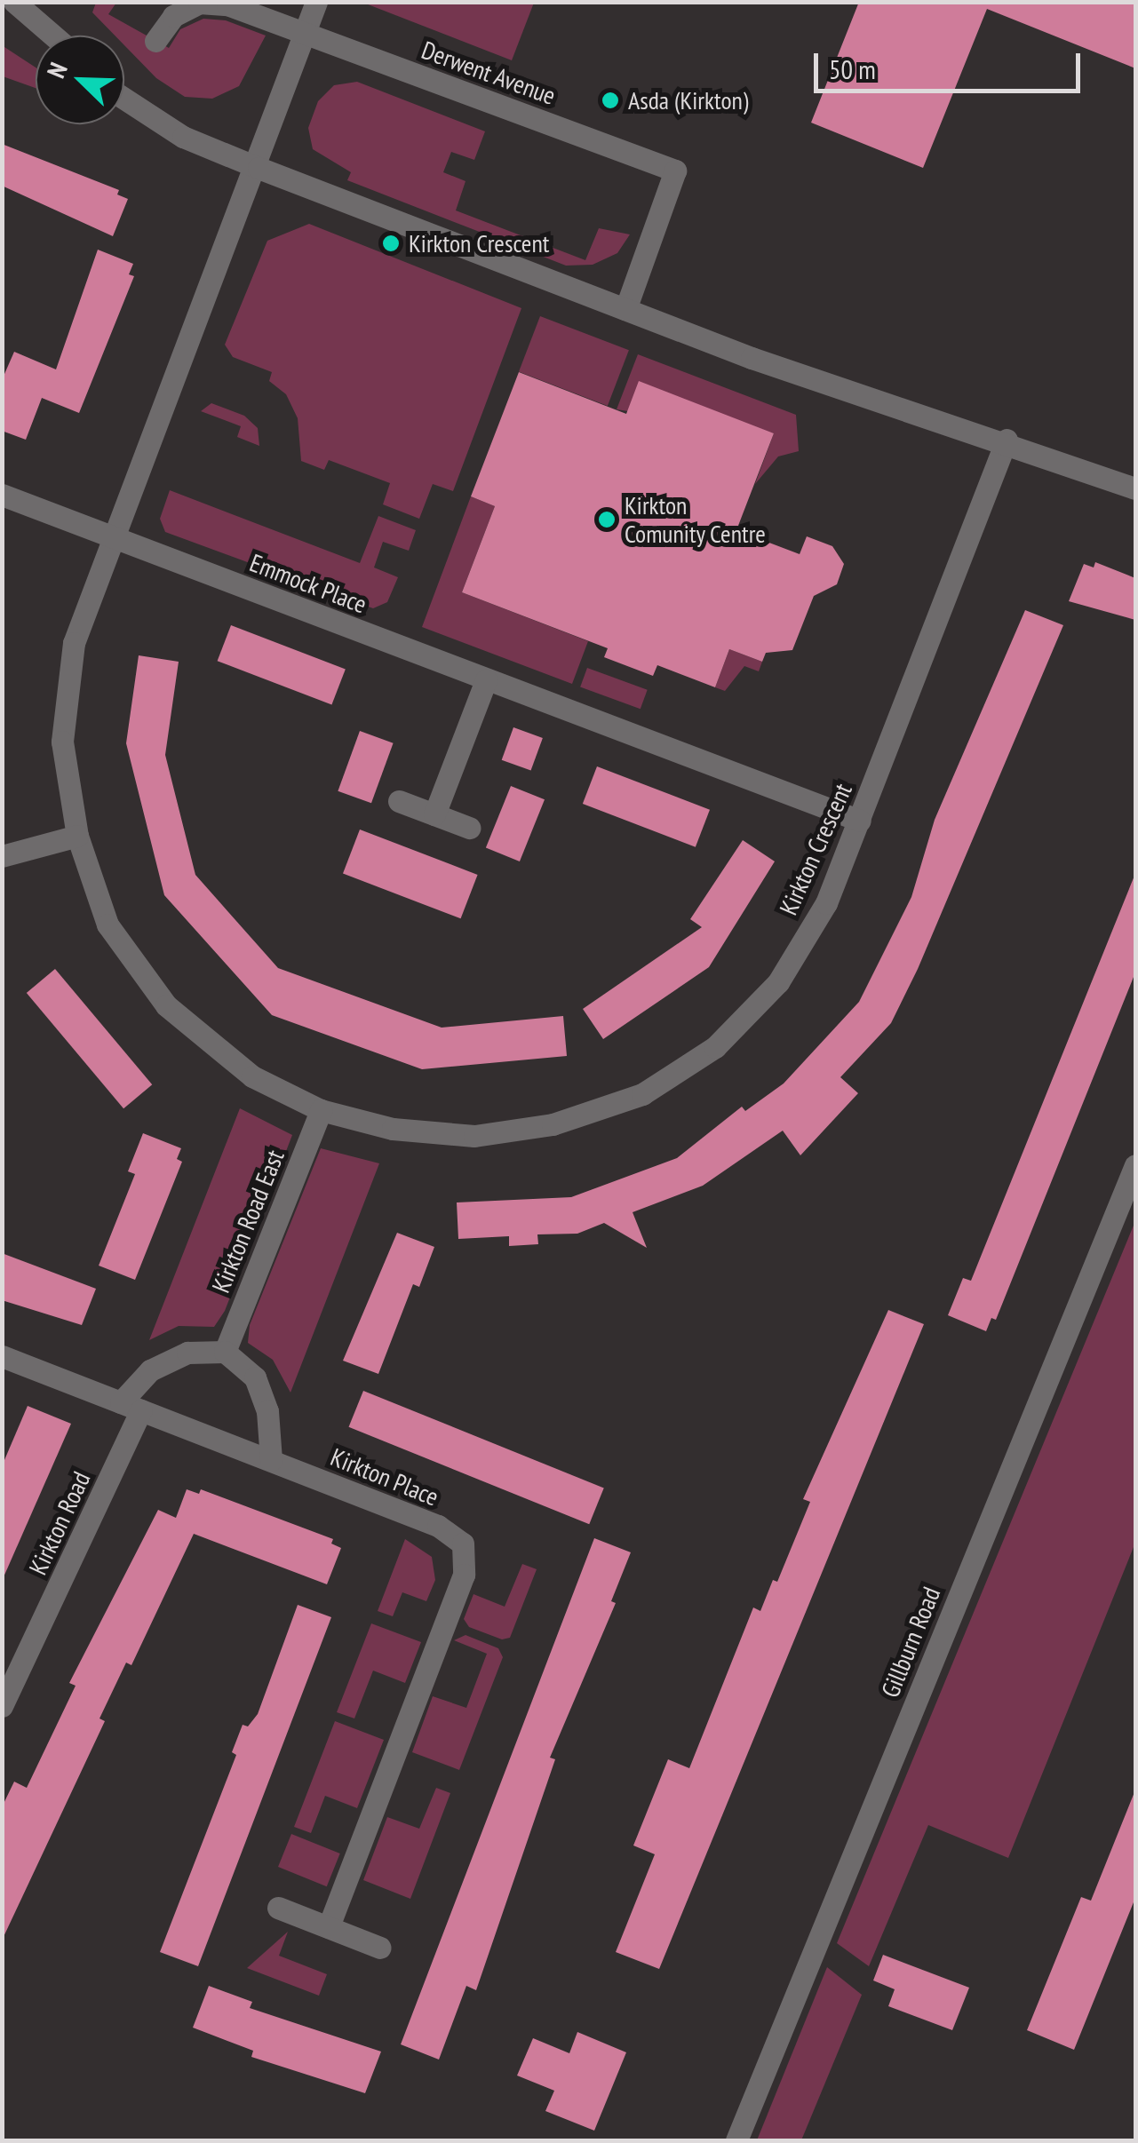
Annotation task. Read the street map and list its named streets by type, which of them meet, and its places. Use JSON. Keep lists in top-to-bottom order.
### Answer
{
  "streets": {
    "street": [
      "Derwent Avenue",
      "Emmock Place",
      "Kirkton Crescent",
      "Kirkton Road East",
      "Kirkton Place",
      "Kirkton Road",
      "Gillburn Road"
    ]
  },
  "crossings": [
    ["Derwent Avenue", "Kirkton Crescent"],
    ["Emmock Place", "Kirkton Crescent"],
    ["Kirkton Crescent", "Kirkton Road East"],
    ["Kirkton Place", "Kirkton Road"]
  ],
  "places": ["Asda (Kirkton)", "Kirkton Crescent", "Kirkton Comunity Centre"],
  "scale_bar": "50 m",
  "north": "top left"
}
